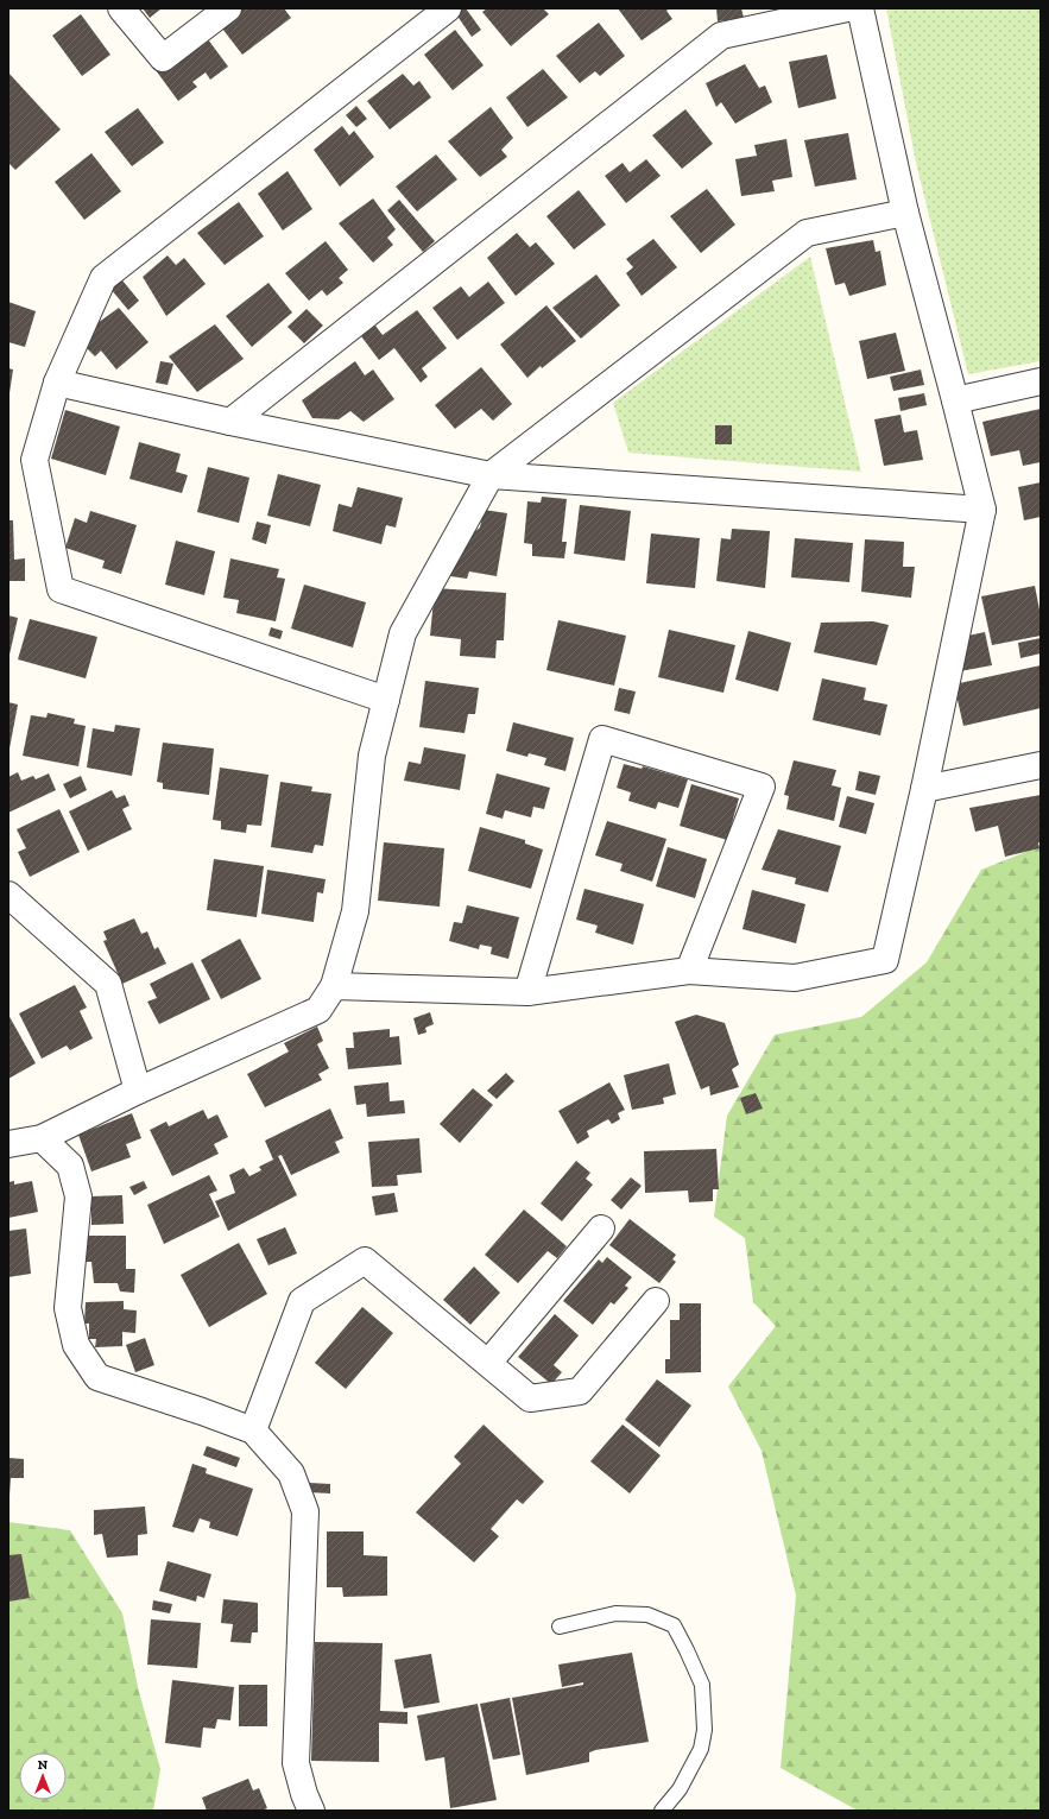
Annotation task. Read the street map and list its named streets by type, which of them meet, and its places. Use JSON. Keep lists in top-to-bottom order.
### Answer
{
  "north": "top"
}
